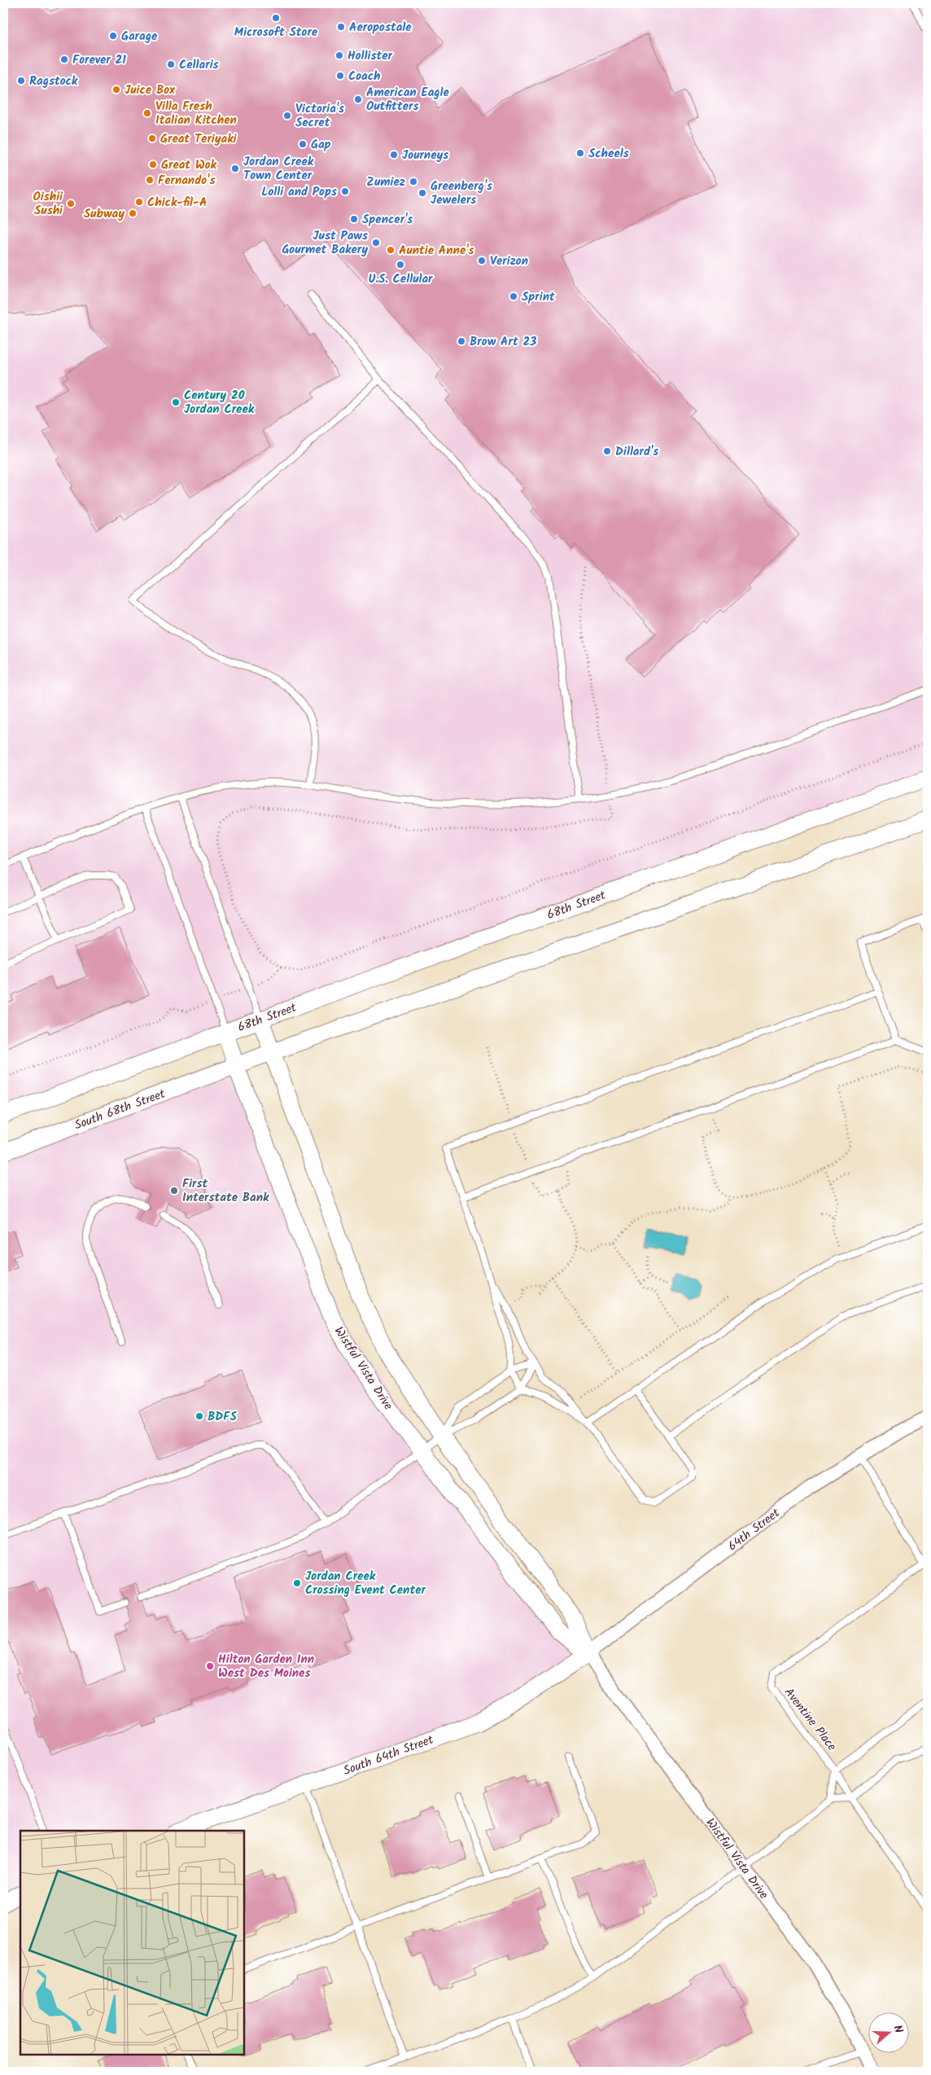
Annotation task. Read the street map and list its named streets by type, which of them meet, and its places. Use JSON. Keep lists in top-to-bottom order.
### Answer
{
  "streets": {
    "street": [
      "68th Street",
      "South 68th Street",
      "Wistful Vista Drive",
      "64th Street",
      "South 64th Street"
    ],
    "lane": ["Aventine Place"]
  },
  "crossings": [
    ["68th Street", "Wistful Vista Drive"],
    ["South 68th Street", "Wistful Vista Drive"],
    ["Wistful Vista Drive", "64th Street"],
    ["Wistful Vista Drive", "South 64th Street"],
    ["64th Street", "Aventine Place"],
    ["64th Street", "South 64th Street"]
  ],
  "places": [
    "Microsoft Store",
    "Aeropostale",
    "Garage",
    "Hollister",
    "Forever 21",
    "Cellaris",
    "Coach",
    "Ragstock",
    "Juice Box",
    "American Eagle Outfitters",
    "Villa Fresh Italian Kitchen",
    "Victoria's Secret",
    "Great Teriyaki",
    "Gap",
    "Scheels",
    "Journeys",
    "Great Wok",
    "Jordan Creek Town Center",
    "Fernando's",
    "Zumiez",
    "Lolli and Pops",
    "Greenberg's Jewelers",
    "Chick-fil-A",
    "Oishii Sushi",
    "Subway",
    "Spencer's",
    "Just Paws Gourmet Bakery",
    "Auntie Anne's",
    "Verizon",
    "U.S. Cellular",
    "Sprint",
    "Brow Art 23",
    "Century 20 Jordan Creek",
    "Dillard's",
    "First Interstate Bank",
    "BDFS",
    "Jordan Creek Crossing Event Center",
    "Hilton Garden Inn West Des Moines"
  ],
  "north": "right"
}
